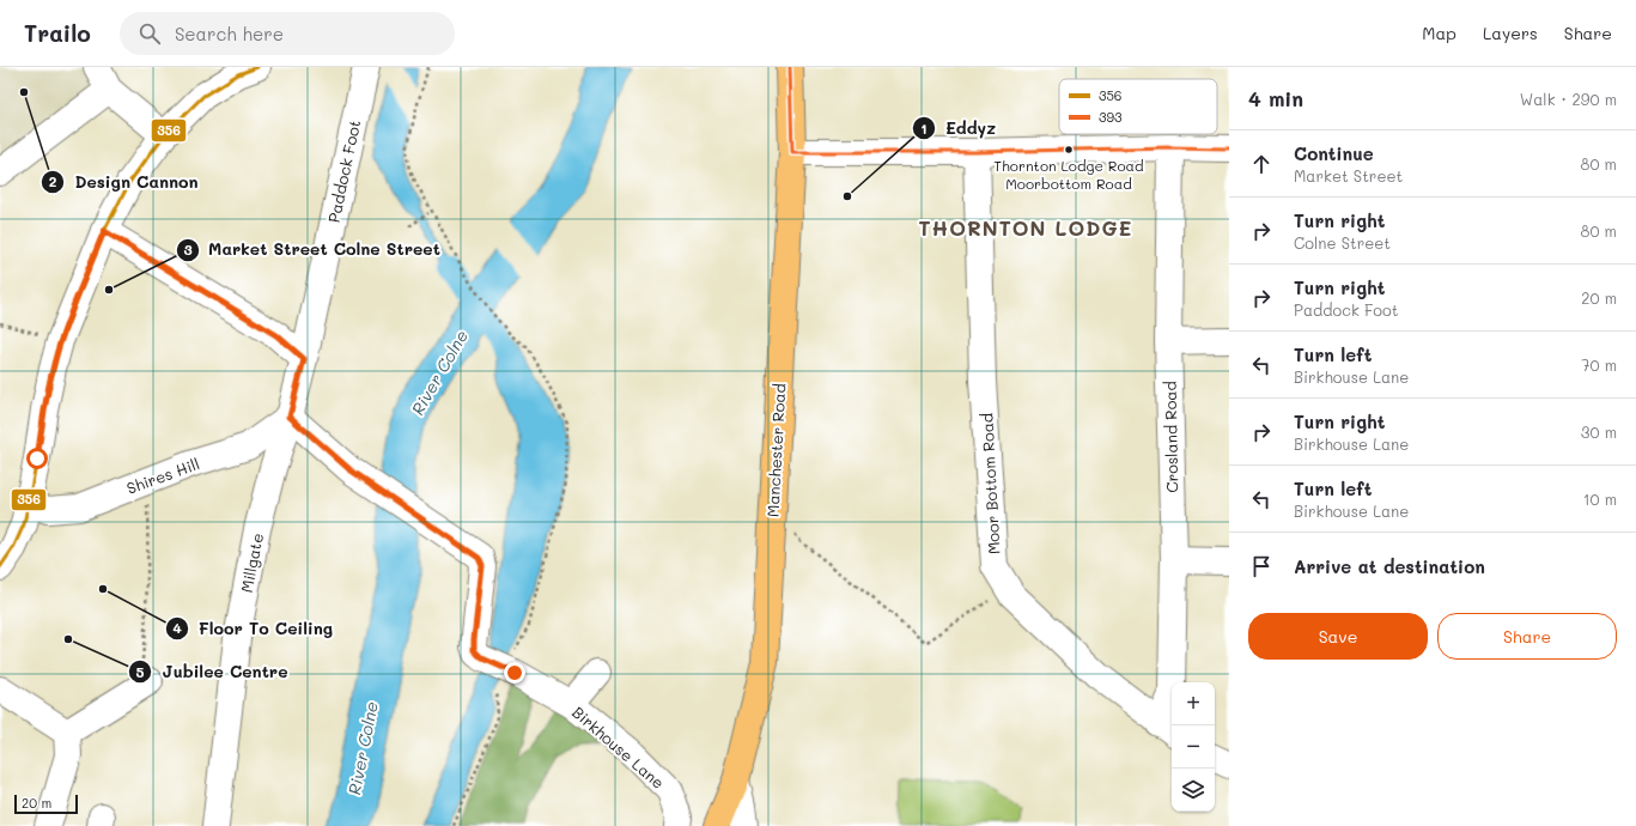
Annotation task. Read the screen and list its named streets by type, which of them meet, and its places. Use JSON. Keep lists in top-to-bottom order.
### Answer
{
  "streets": {
    "main road": ["Manchester Road"],
    "street": [
      "Paddock Foot",
      "Crosland Road",
      "Shires Hill",
      "Moor Bottom Road",
      "Millgate",
      "Birkhouse Lane"
    ]
  },
  "crossings": [
    ["Paddock Foot", "Shires Hill"],
    ["Paddock Foot", "Millgate"],
    ["Paddock Foot", "Birkhouse Lane"],
    ["Crosland Road", "Moor Bottom Road"],
    ["Shires Hill", "Millgate"],
    ["Shires Hill", "Birkhouse Lane"],
    ["Millgate", "Birkhouse Lane"]
  ],
  "districts": ["THORNTON LODGE"],
  "water": ["River Colne"],
  "places": [
    "Design Cannon",
    "Thornton Lodge Road Moorbottom Road",
    "Eddyz",
    "Market Street Colne Street",
    "Floor To Ceiling",
    "Jubilee Centre"
  ],
  "lines": ["transit line 356", "transit line 393"],
  "legend": ["356", "393"],
  "scale_bar": "20 m",
  "page": {
    "header": "Trailo",
    "search": "Search here",
    "nav": ["Map", "Layers", "Share"],
    "heading": ["4 min", "Walk · 290 m"],
    "list": [
      ["Continue", "Market Street", "80 m"],
      ["Turn right", "Colne Street", "80 m"],
      ["Turn right", "Paddock Foot", "20 m"],
      ["Turn left", "Birkhouse Lane", "70 m"],
      ["Turn right", "Birkhouse Lane", "30 m"],
      ["Turn left", "Birkhouse Lane", "10 m"],
      "Arrive at destination"
    ],
    "buttons": ["Save", "Share"],
    "map_buttons": ["+", "−"],
    "scale": "20 m"
  }
}
